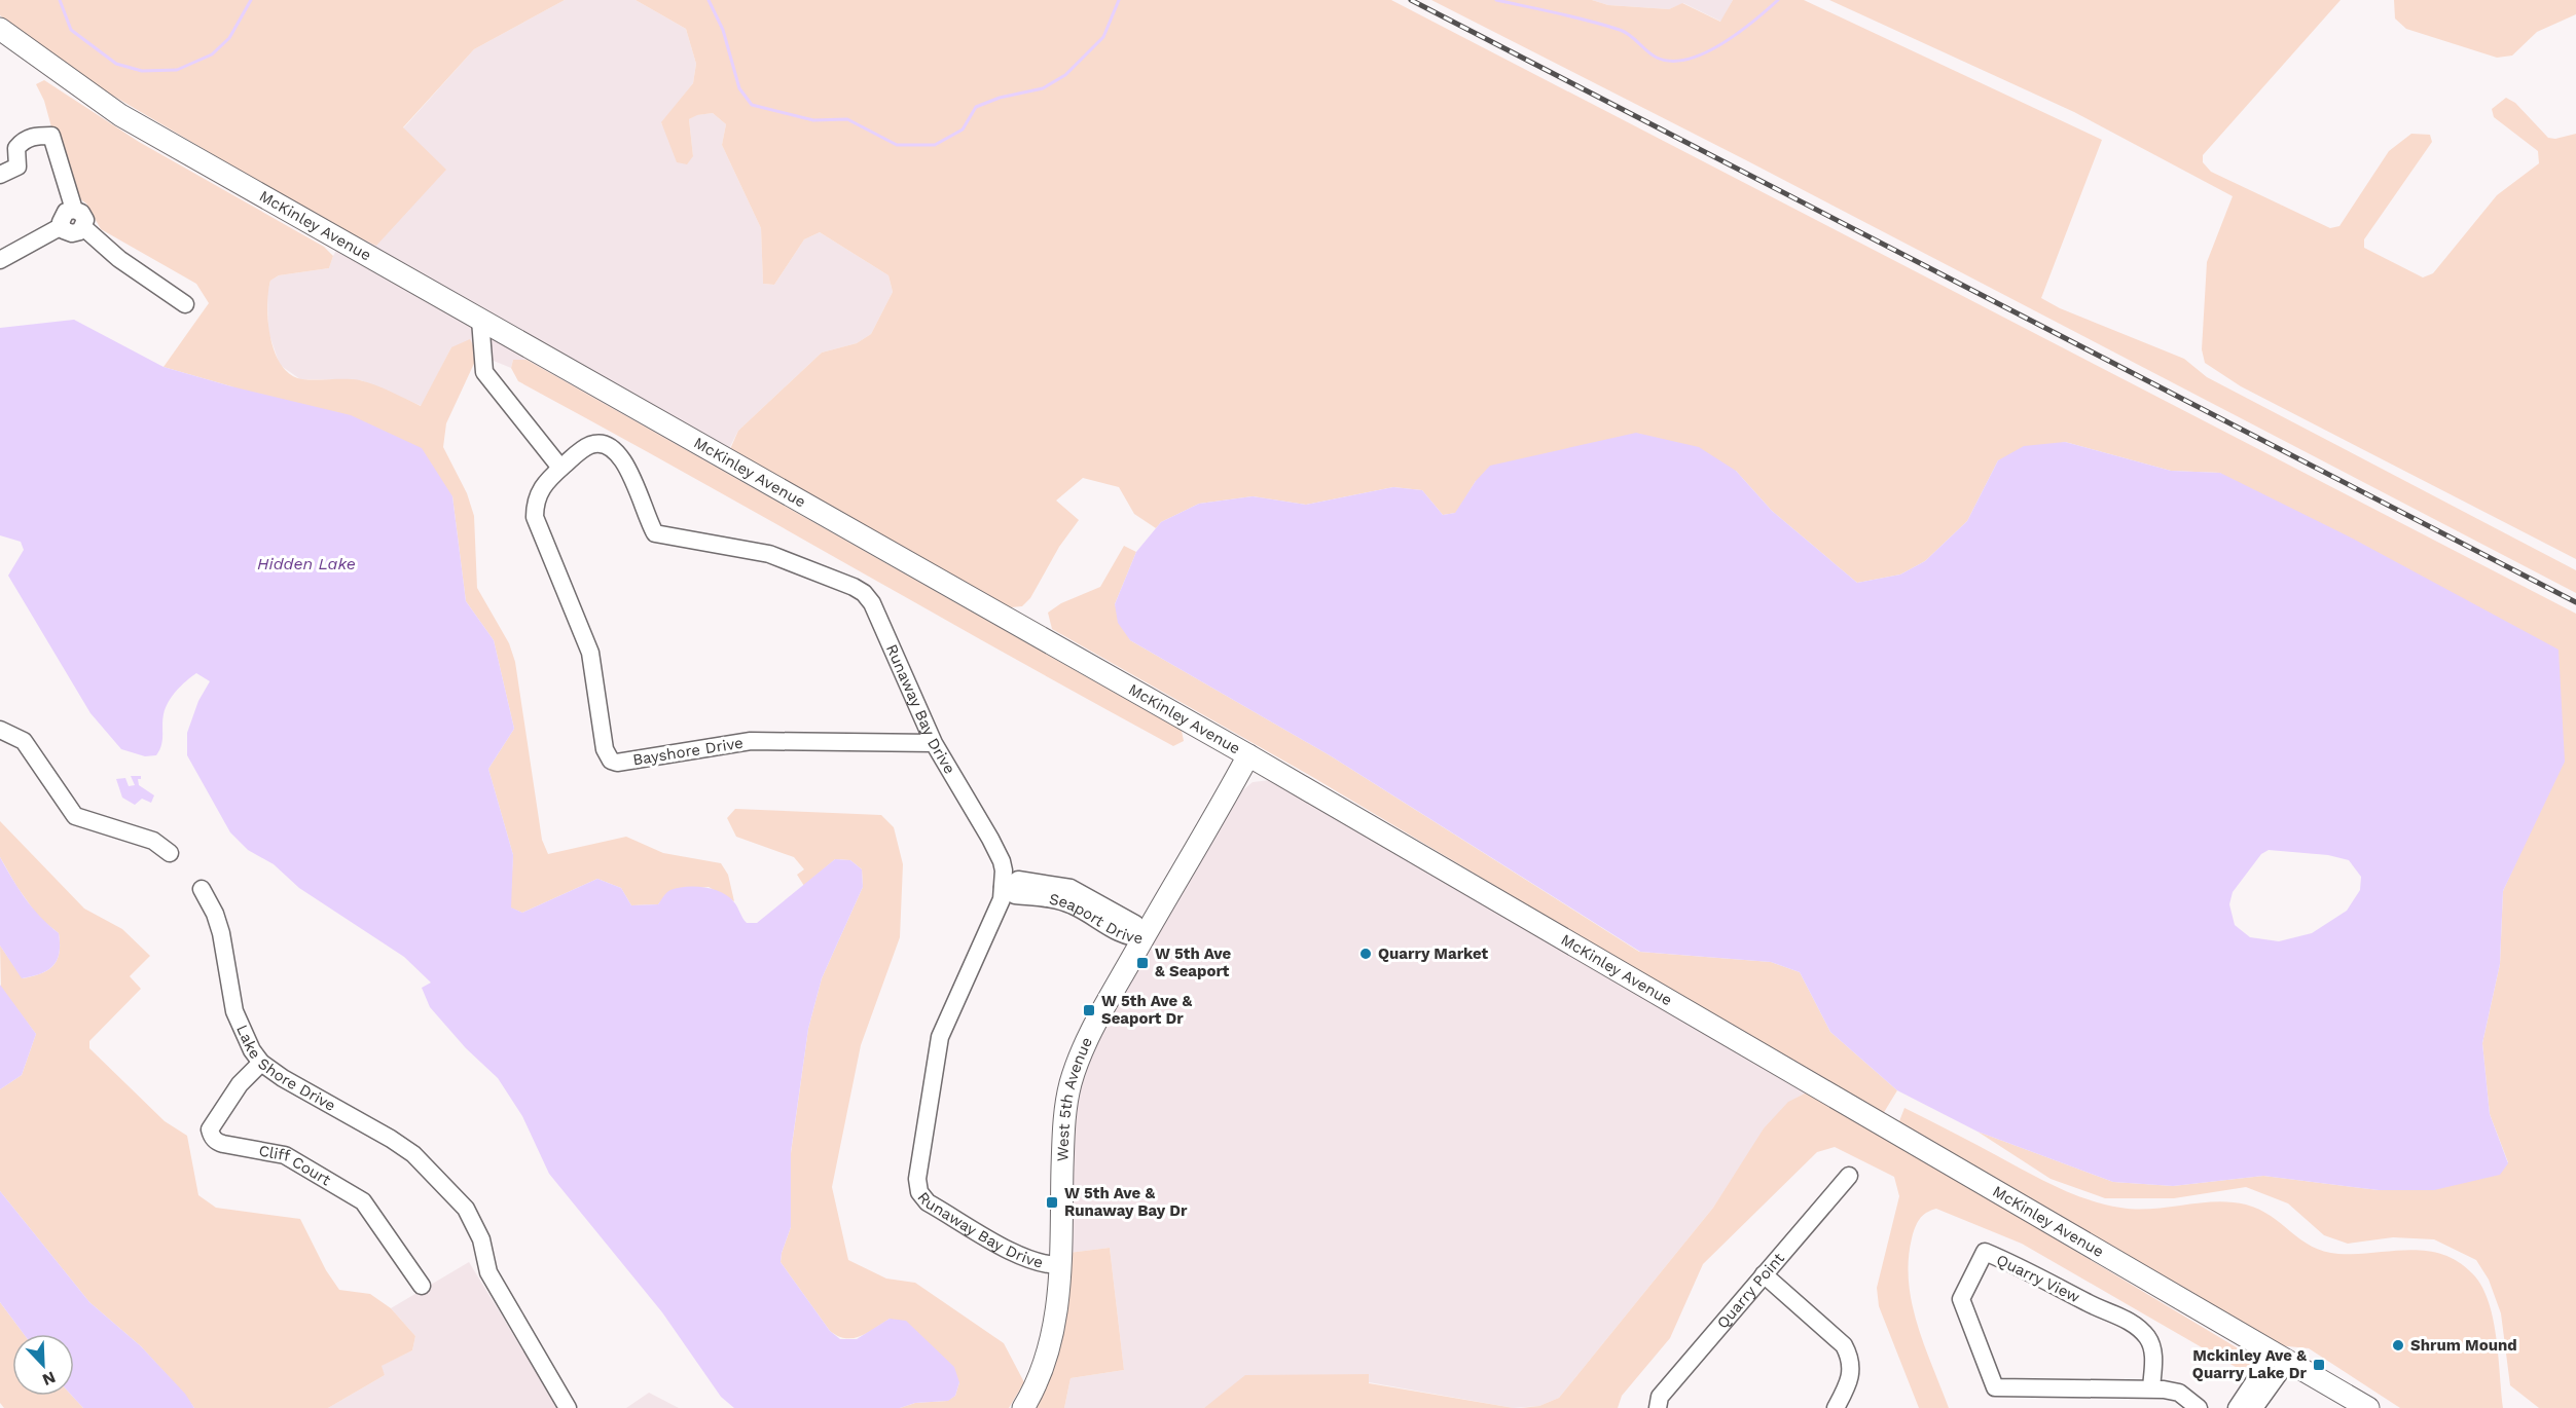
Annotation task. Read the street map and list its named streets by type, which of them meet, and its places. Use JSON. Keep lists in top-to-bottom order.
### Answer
{
  "streets": {
    "main road": ["McKinley Avenue", "West 5th Avenue"],
    "street": [
      "Runaway Bay Drive",
      "Bayshore Drive",
      "Seaport Drive",
      "Lake Shore Drive",
      "Cliff Court",
      "Quarry View",
      "Quarry Point"
    ]
  },
  "crossings": [
    ["McKinley Avenue", "West 5th Avenue"],
    ["Runaway Bay Drive", "Bayshore Drive"],
    ["Runaway Bay Drive", "Seaport Drive"],
    ["Runaway Bay Drive", "West 5th Avenue"],
    ["Seaport Drive", "West 5th Avenue"],
    ["Lake Shore Drive", "Cliff Court"]
  ],
  "water": ["Hidden Lake"],
  "places": {
    "other": ["Quarry Market", "Shrum Mound"],
    "transit": [
      "W 5th Ave & Seaport",
      "W 5th Ave & Seaport Dr",
      "W 5th Ave & Runaway Bay Dr",
      "Mckinley Ave & Quarry Lake Dr"
    ]
  },
  "north": "bottom right"
}
